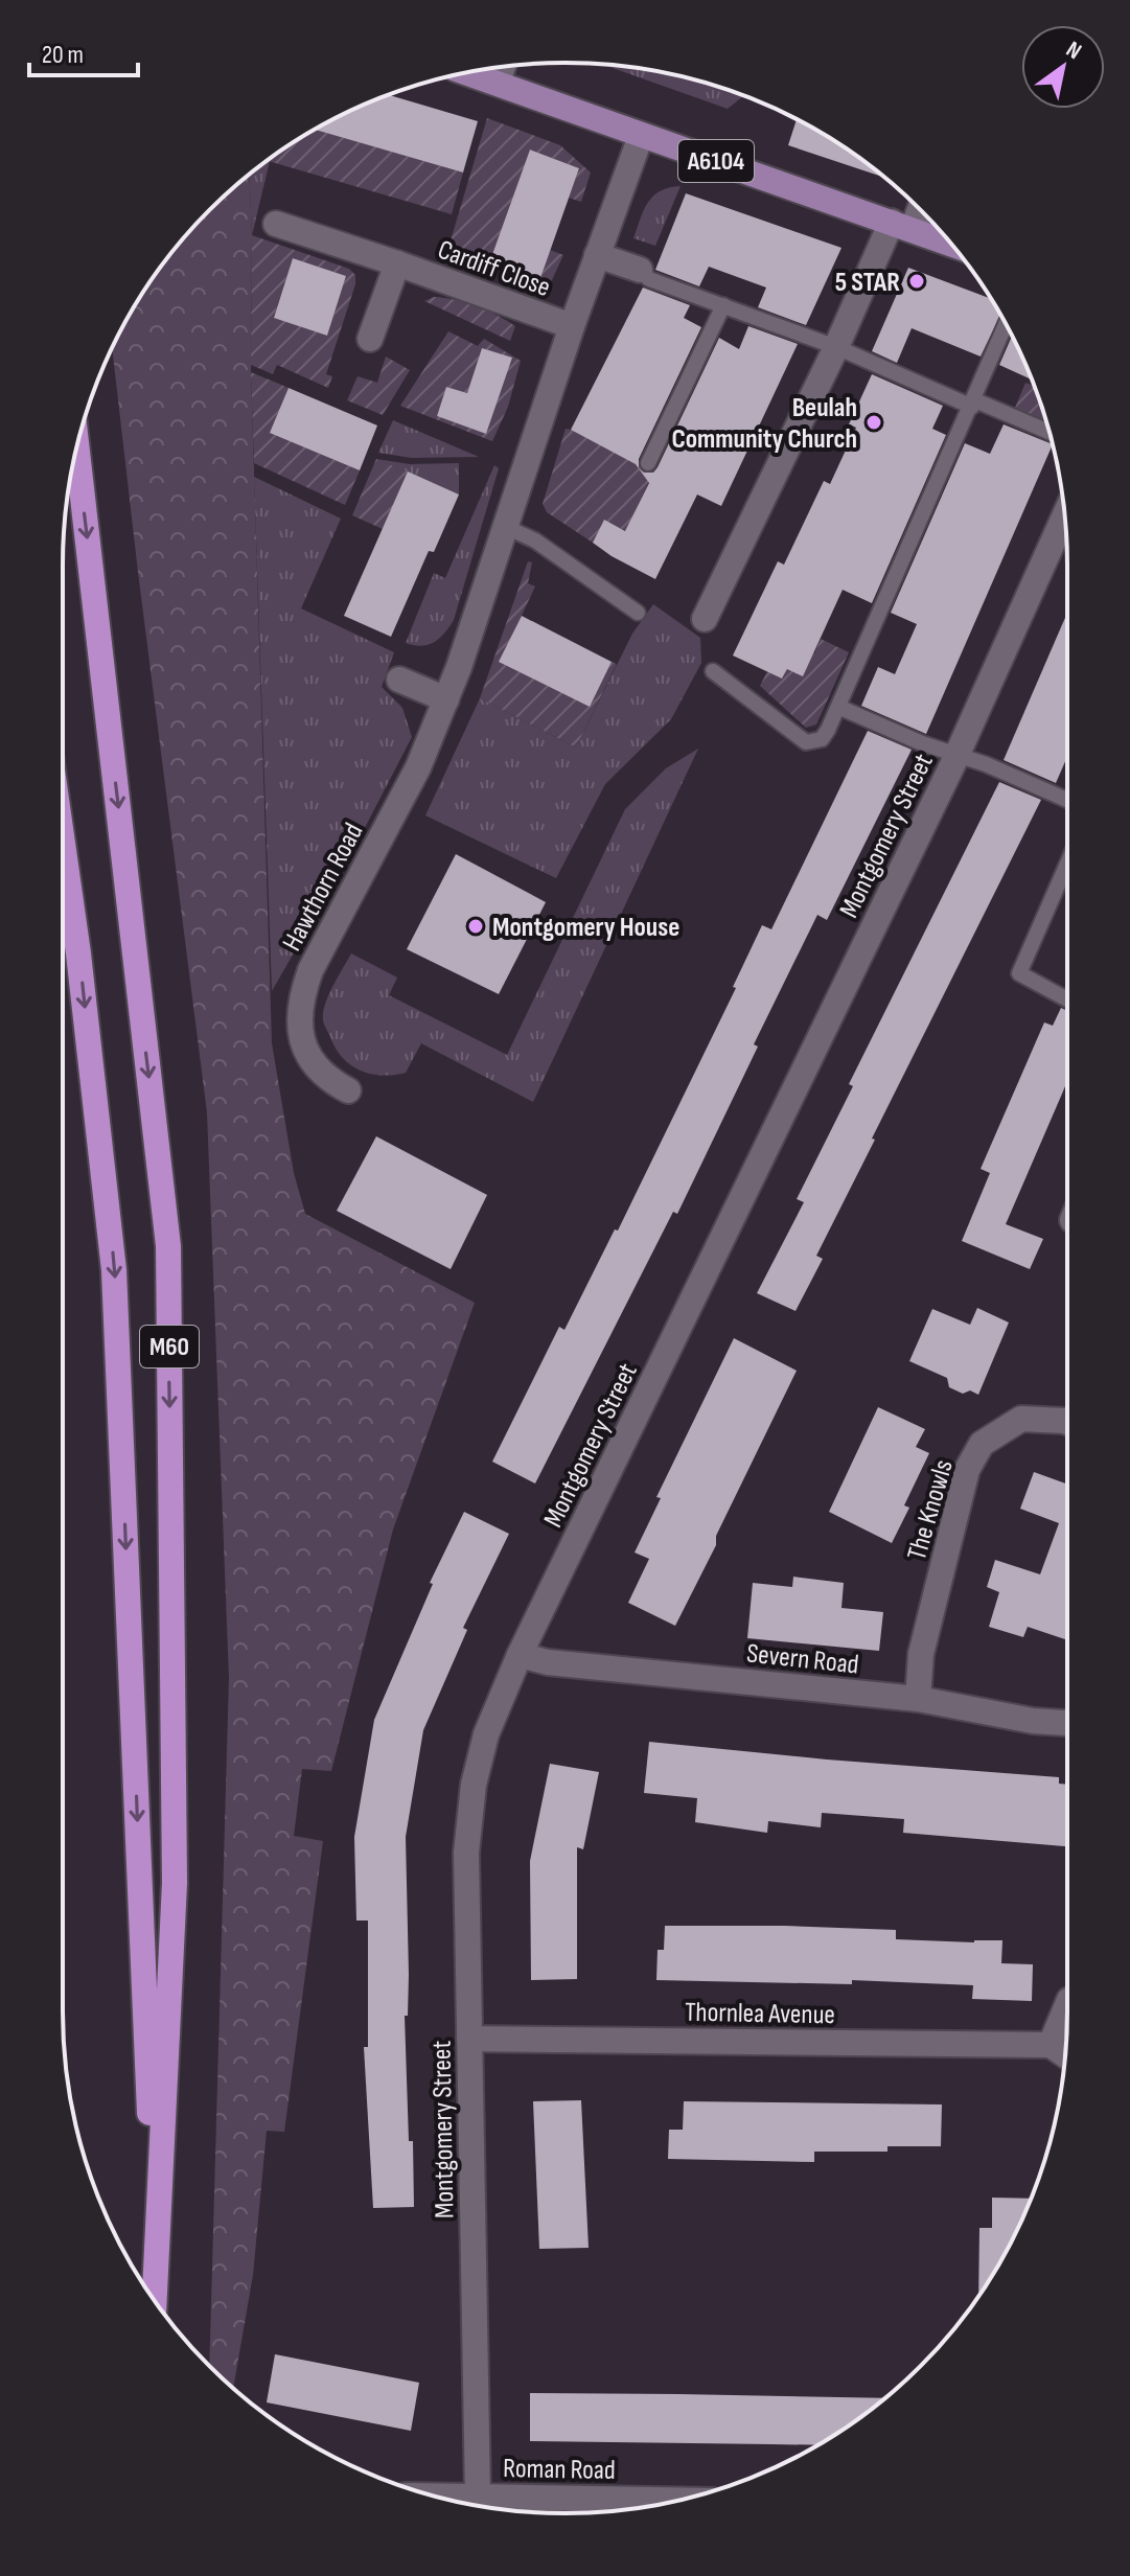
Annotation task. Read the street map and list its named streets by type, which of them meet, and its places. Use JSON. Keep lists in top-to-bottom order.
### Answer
{
  "streets": {
    "highway": ["M60"],
    "main road": ["A6104"],
    "street": [
      "Cardiff Close",
      "Montgomery Street",
      "Hawthorn Road",
      "The Knowls",
      "Severn Road",
      "Thornlea Avenue",
      "Roman Road"
    ]
  },
  "crossings": [
    ["A6104", "Hawthorn Road"],
    ["Cardiff Close", "Hawthorn Road"],
    ["Montgomery Street", "Severn Road"],
    ["Montgomery Street", "Thornlea Avenue"],
    ["Montgomery Street", "Roman Road"],
    ["The Knowls", "Severn Road"]
  ],
  "places": ["5 STAR", "Beulah Community Church", "Montgomery House"],
  "scale_bar": "20 m",
  "north": "top right"
}
